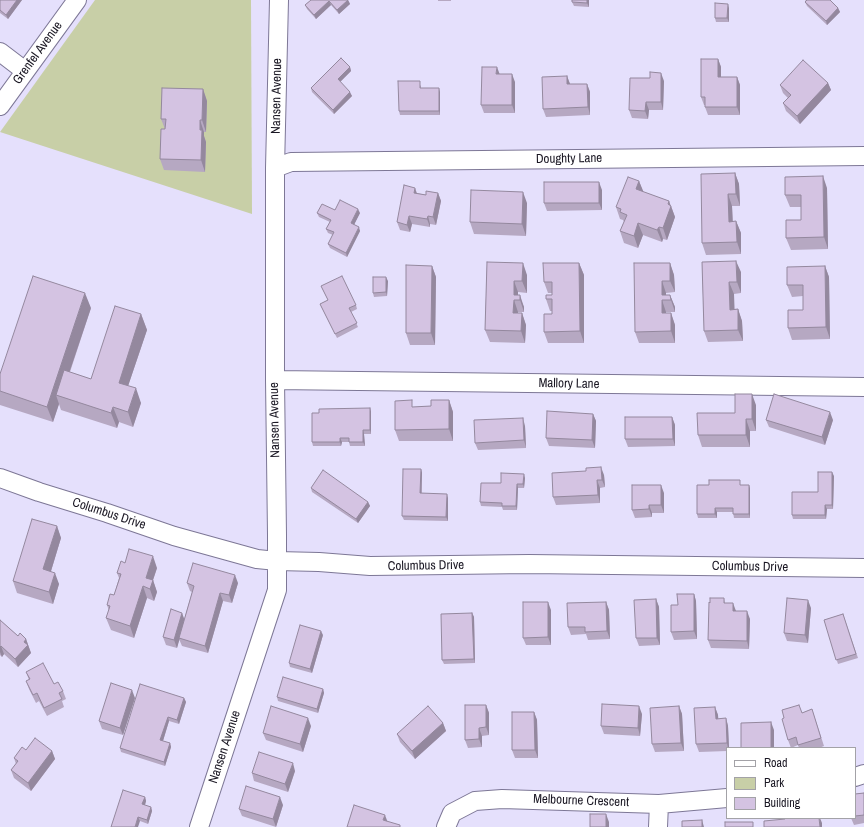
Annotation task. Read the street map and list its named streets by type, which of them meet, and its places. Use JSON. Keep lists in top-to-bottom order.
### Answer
{
  "streets": {
    "street": [
      "Grenfel Avenue",
      "Nansen Avenue",
      "Doughty Lane",
      "Mallory Lane",
      "Columbus Drive",
      "Melbourne Crescent"
    ]
  },
  "crossings": [
    ["Nansen Avenue", "Doughty Lane"],
    ["Nansen Avenue", "Mallory Lane"],
    ["Nansen Avenue", "Columbus Drive"]
  ],
  "legend": ["Road", "Park", "Building"]
}
